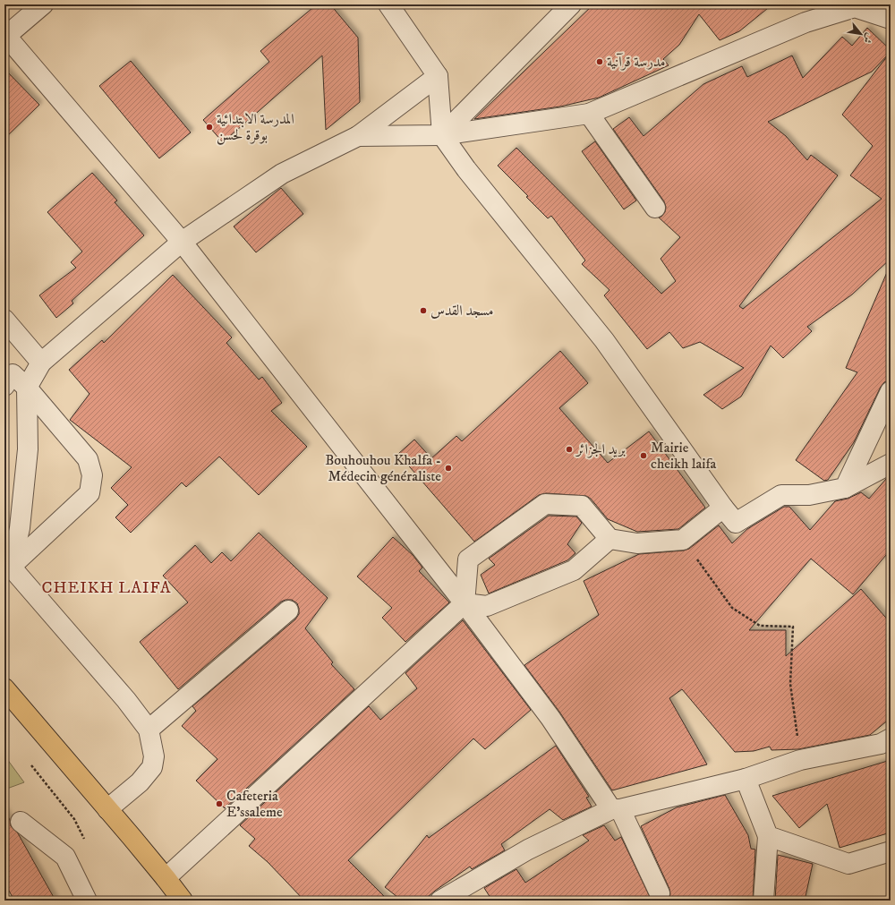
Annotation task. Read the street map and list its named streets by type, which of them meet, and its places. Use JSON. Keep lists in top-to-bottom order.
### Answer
{
  "districts": ["CHEIKH LAIFA"],
  "places": [
    "مدرسة قرآنية",
    "المدرسة الابتدائية بوقرة لحسن",
    "مسجد القدس",
    "بريد الجزائر",
    "Mairie cheikh laifa",
    "Bouhouhou Khalfa - Médecin généraliste",
    "Cafeteria E'ssaleme"
  ],
  "north": "bottom right"
}
